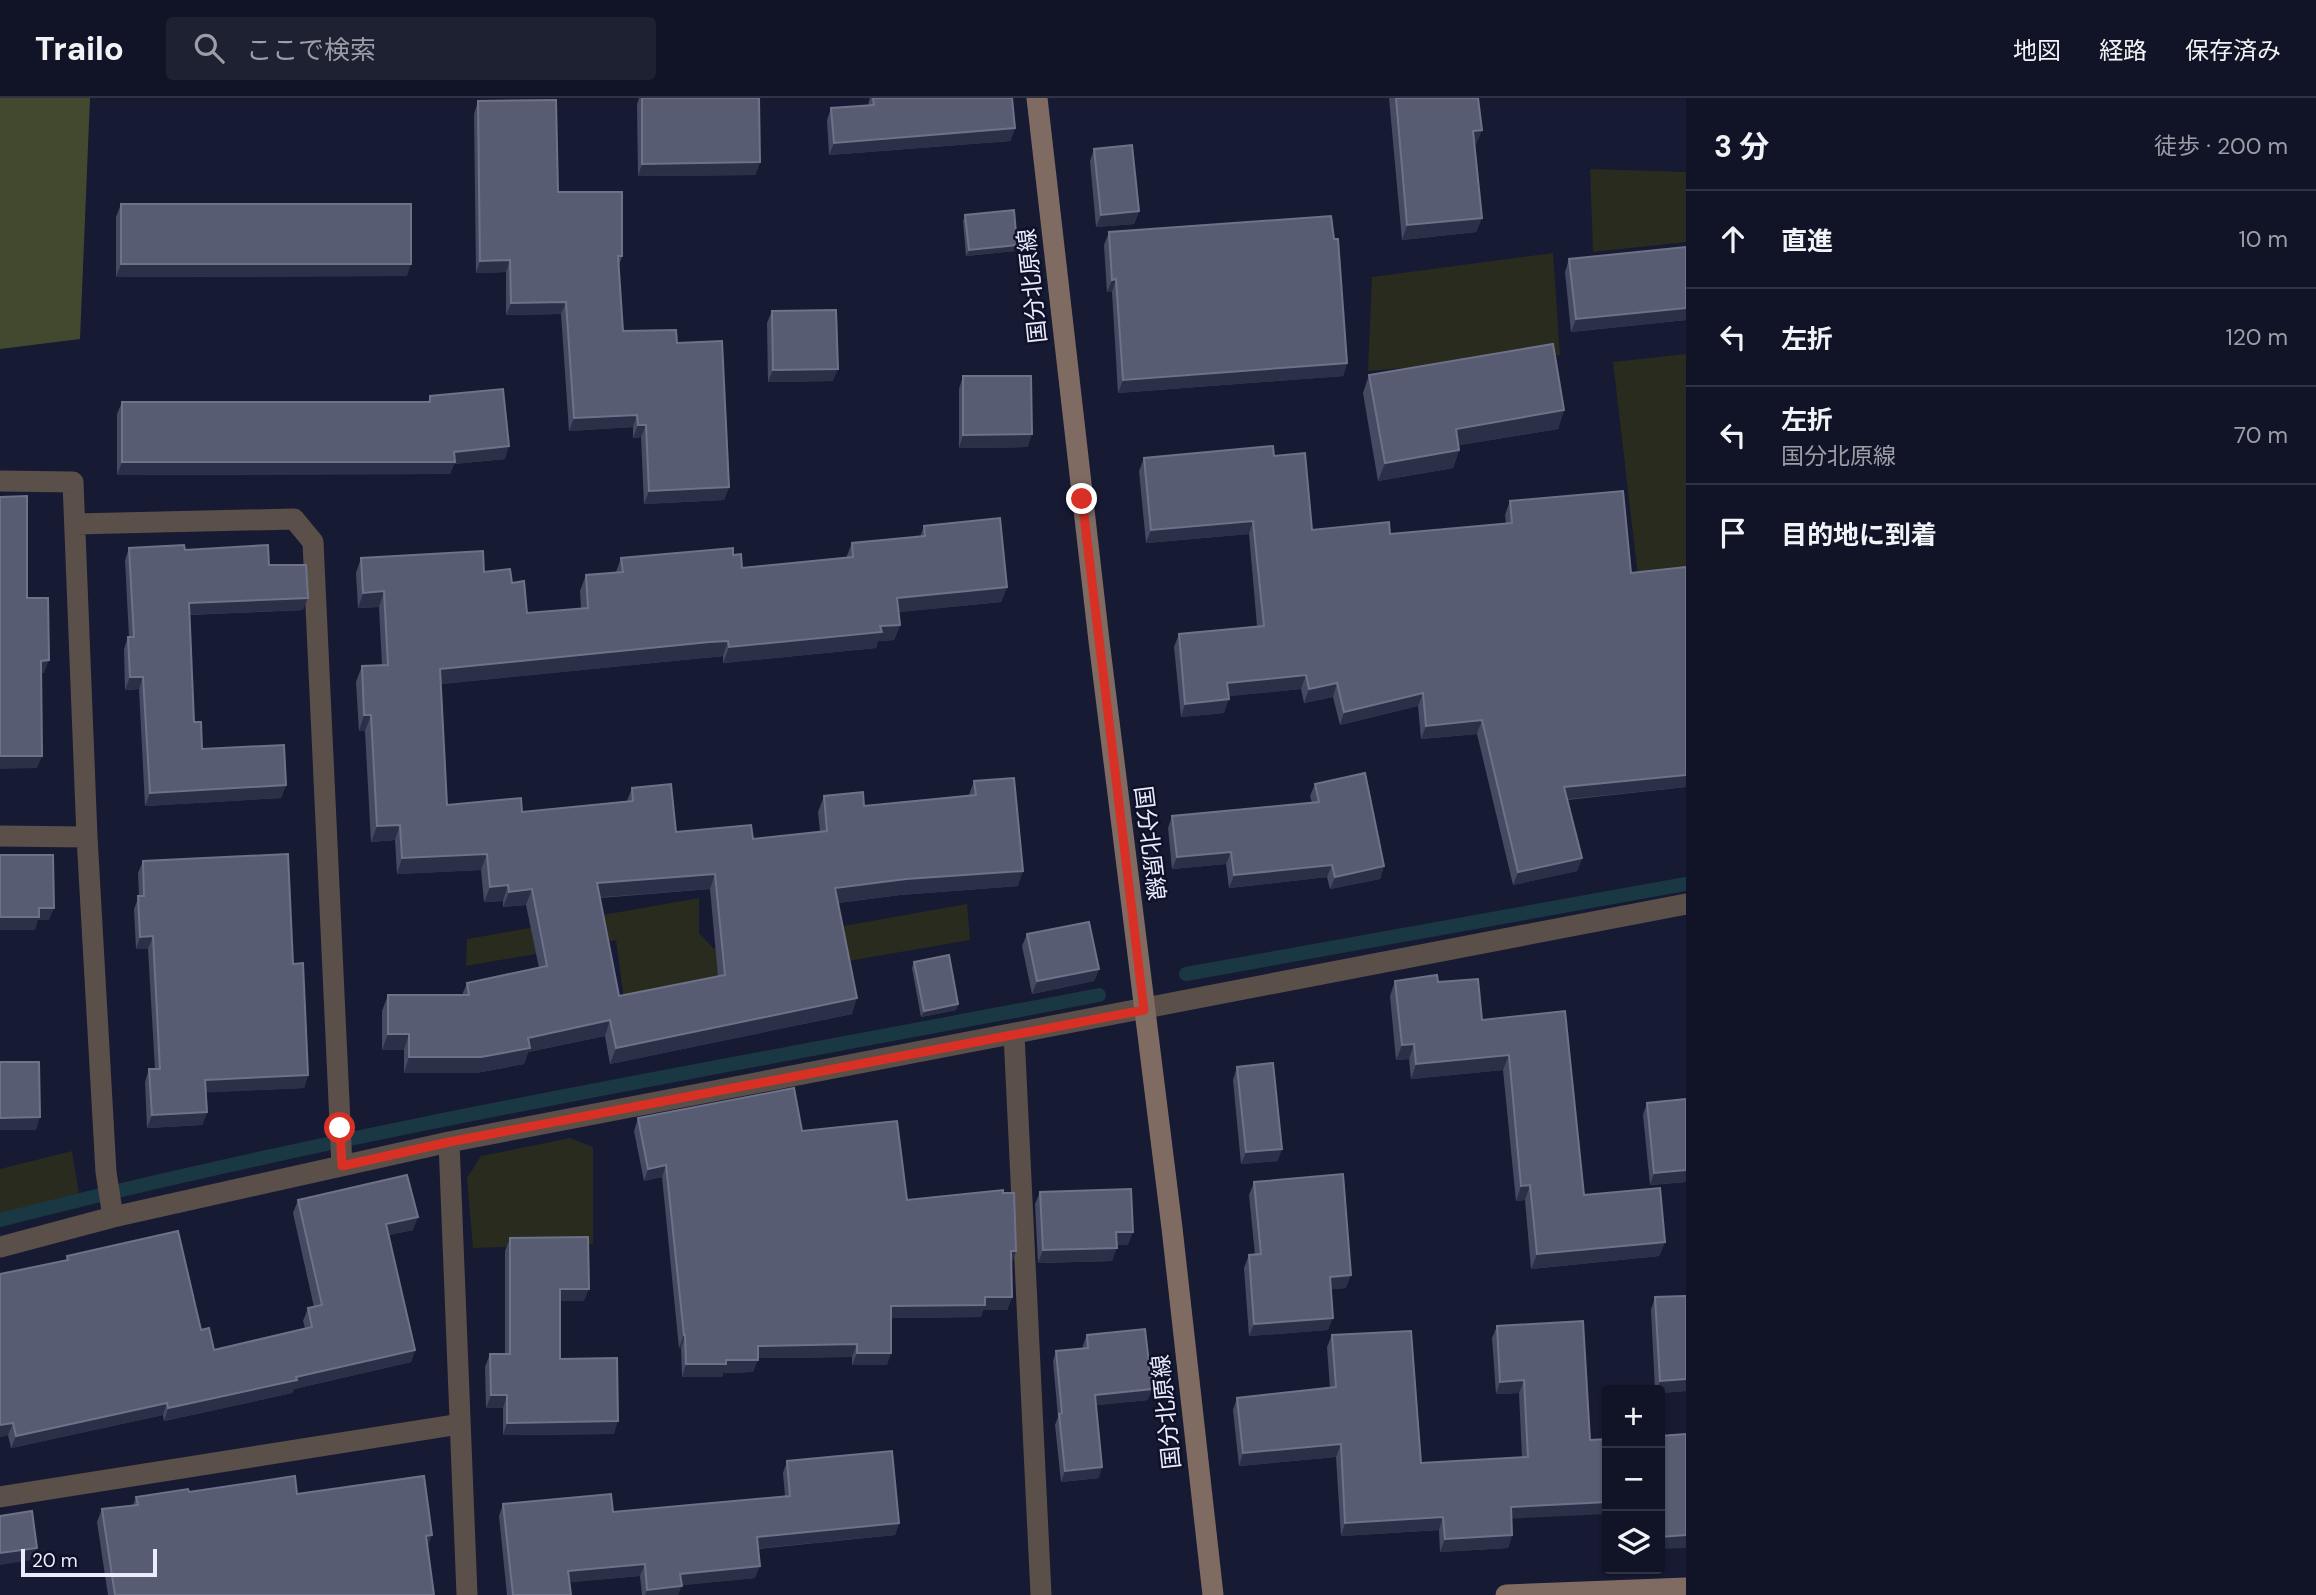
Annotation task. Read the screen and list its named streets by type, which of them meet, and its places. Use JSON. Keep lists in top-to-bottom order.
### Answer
{
  "streets": {
    "street": ["国分北原線"]
  },
  "scale_bar": "20 m",
  "page": {
    "header": "Trailo",
    "search": "ここで検索",
    "nav": ["地図", "経路", "保存済み"],
    "heading": ["3 分", "徒歩 · 200 m"],
    "list": [
      ["直進", "10 m"],
      ["左折", "120 m"],
      ["左折", "国分北原線", "70 m"],
      "目的地に到着"
    ],
    "map_buttons": ["+", "−"],
    "scale": "20 m"
  }
}
